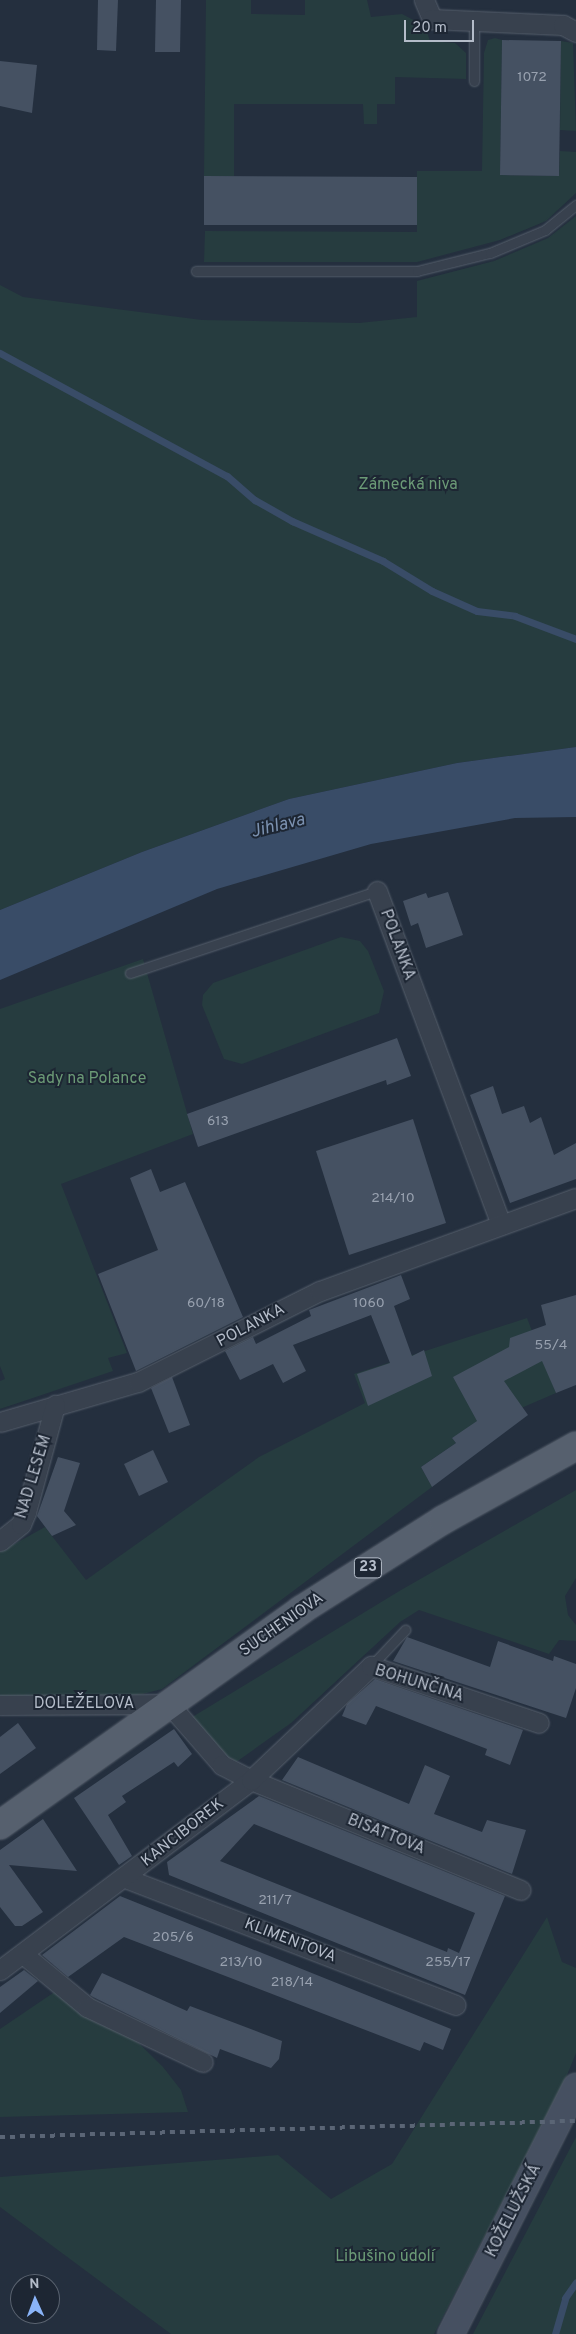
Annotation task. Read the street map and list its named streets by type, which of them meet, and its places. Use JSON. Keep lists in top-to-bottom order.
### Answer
{
  "streets": {
    "main road": ["23", "SUCHENIOVA", "KOŽELUŽSKÁ"],
    "street": [
      "POLANKA",
      "NAD LESEM",
      "BOHUNČINA",
      "DOLEŽELOVA",
      "KANCIBOREK",
      "BISATTOVA",
      "KLIMENTOVA"
    ]
  },
  "crossings": [
    ["POLANKA", "NAD LESEM"],
    ["SUCHENIOVA", "DOLEŽELOVA"],
    ["BOHUNČINA", "KANCIBOREK"],
    ["BOHUNČINA", "BISATTOVA"],
    ["KANCIBOREK", "BISATTOVA"],
    ["KANCIBOREK", "KLIMENTOVA"]
  ],
  "water": ["Jihlava"],
  "parks": ["Zámecká niva", "Sady na Polance", "Libušino údolí"],
  "house_numbers": [
    "1072",
    "613",
    "214/10",
    "60/18",
    "1060",
    "55/4",
    "211/7",
    "205/6",
    "213/10",
    "255/17",
    "218/14"
  ],
  "scale_bar": "20 m",
  "north": "top"
}
